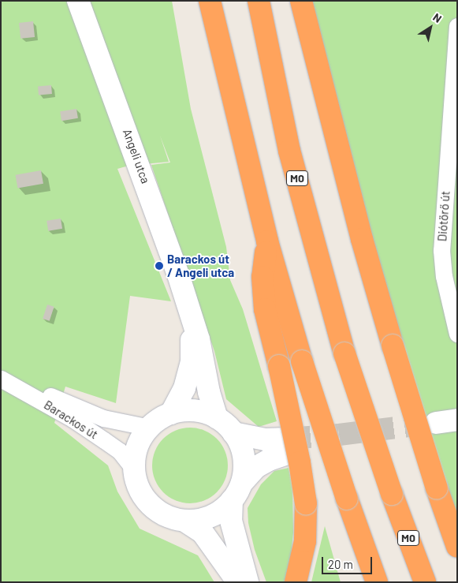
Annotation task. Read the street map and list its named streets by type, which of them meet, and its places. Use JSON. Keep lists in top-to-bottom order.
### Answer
{
  "streets": {
    "highway": ["M0"],
    "street": ["Angeli utca", "Diótörő út", "Barackos út"]
  },
  "crossings": [
    ["Angeli utca", "Barackos út"]
  ],
  "places": ["Barackos út / Angeli utca"],
  "scale_bar": "20 m",
  "north": "top right"
}
